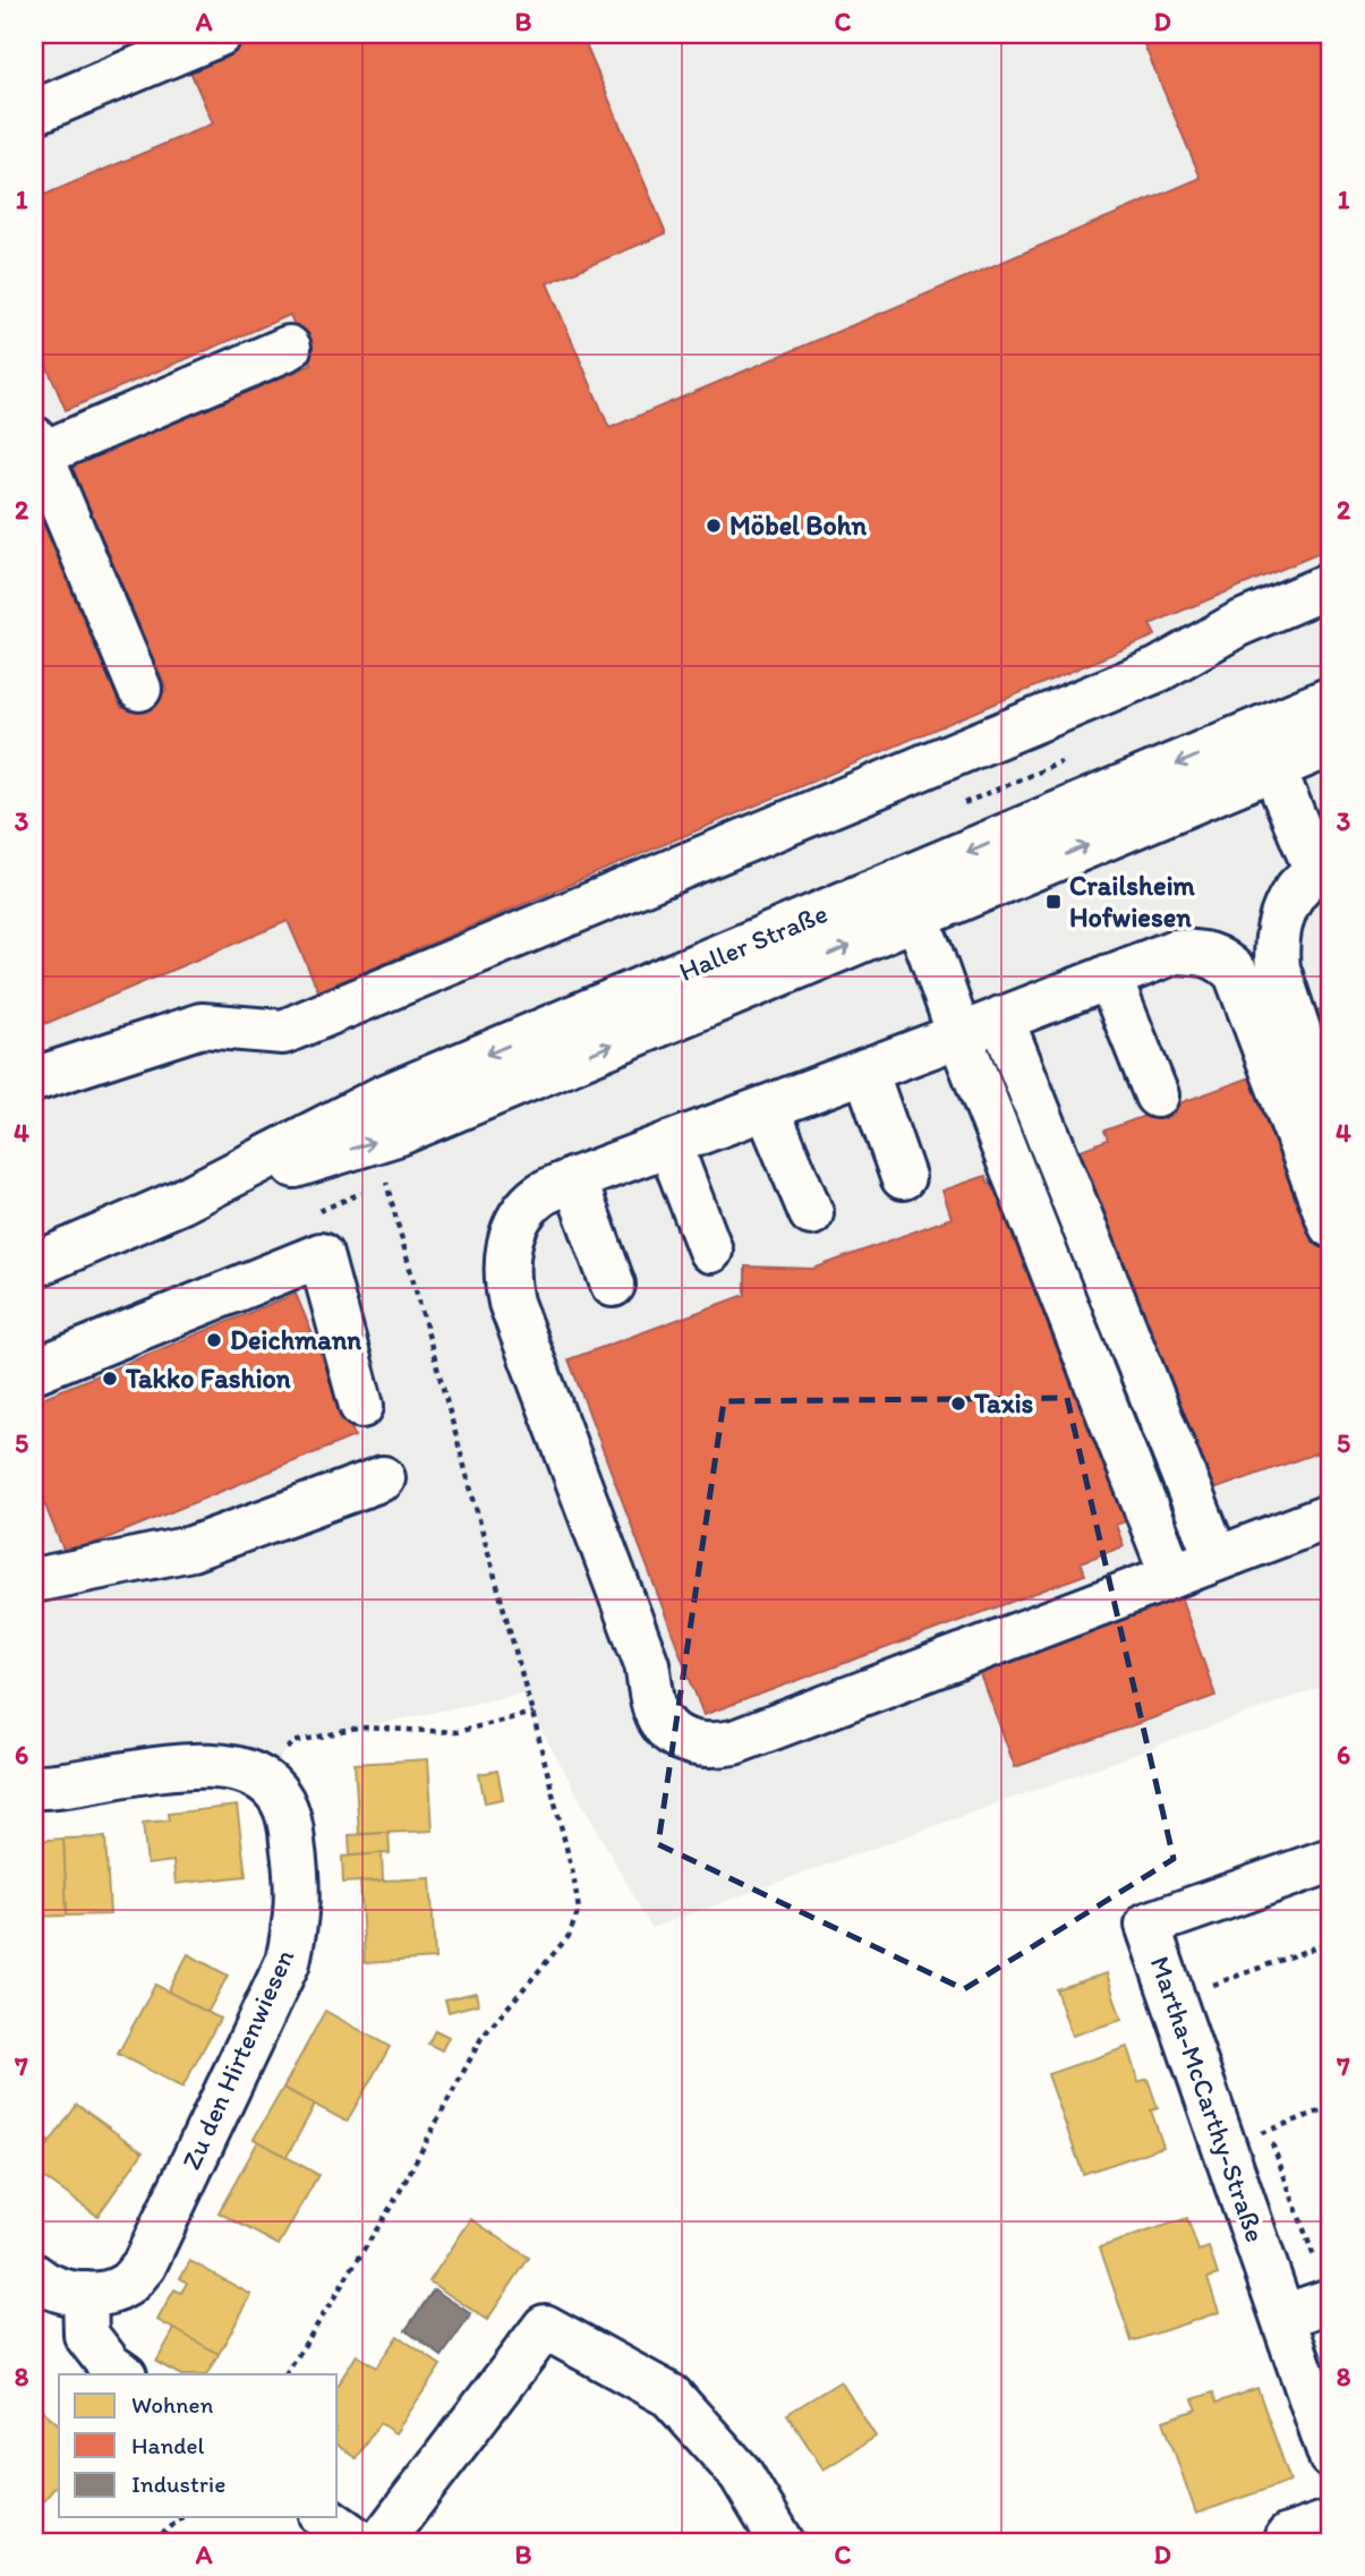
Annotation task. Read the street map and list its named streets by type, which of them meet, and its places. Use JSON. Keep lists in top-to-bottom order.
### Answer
{
  "streets": {
    "street": ["Haller Straße", "Zu den Hirtenwiesen", "Martha-McCarthy-Straße"]
  },
  "places": {
    "other": [
      "Möbel Bohn",
      "Deichmann",
      "Takko Fashion",
      "Taxis"
    ],
    "transit": ["Crailsheim Hofwiesen"]
  },
  "legend": ["Wohnen", "Handel", "Industrie"],
  "grid": {
    "columns": [
      "A",
      "B",
      "C",
      "D"
    ],
    "rows": [
      "1",
      "2",
      "3",
      "4",
      "5",
      "6",
      "7",
      "8"
    ]
  }
}
